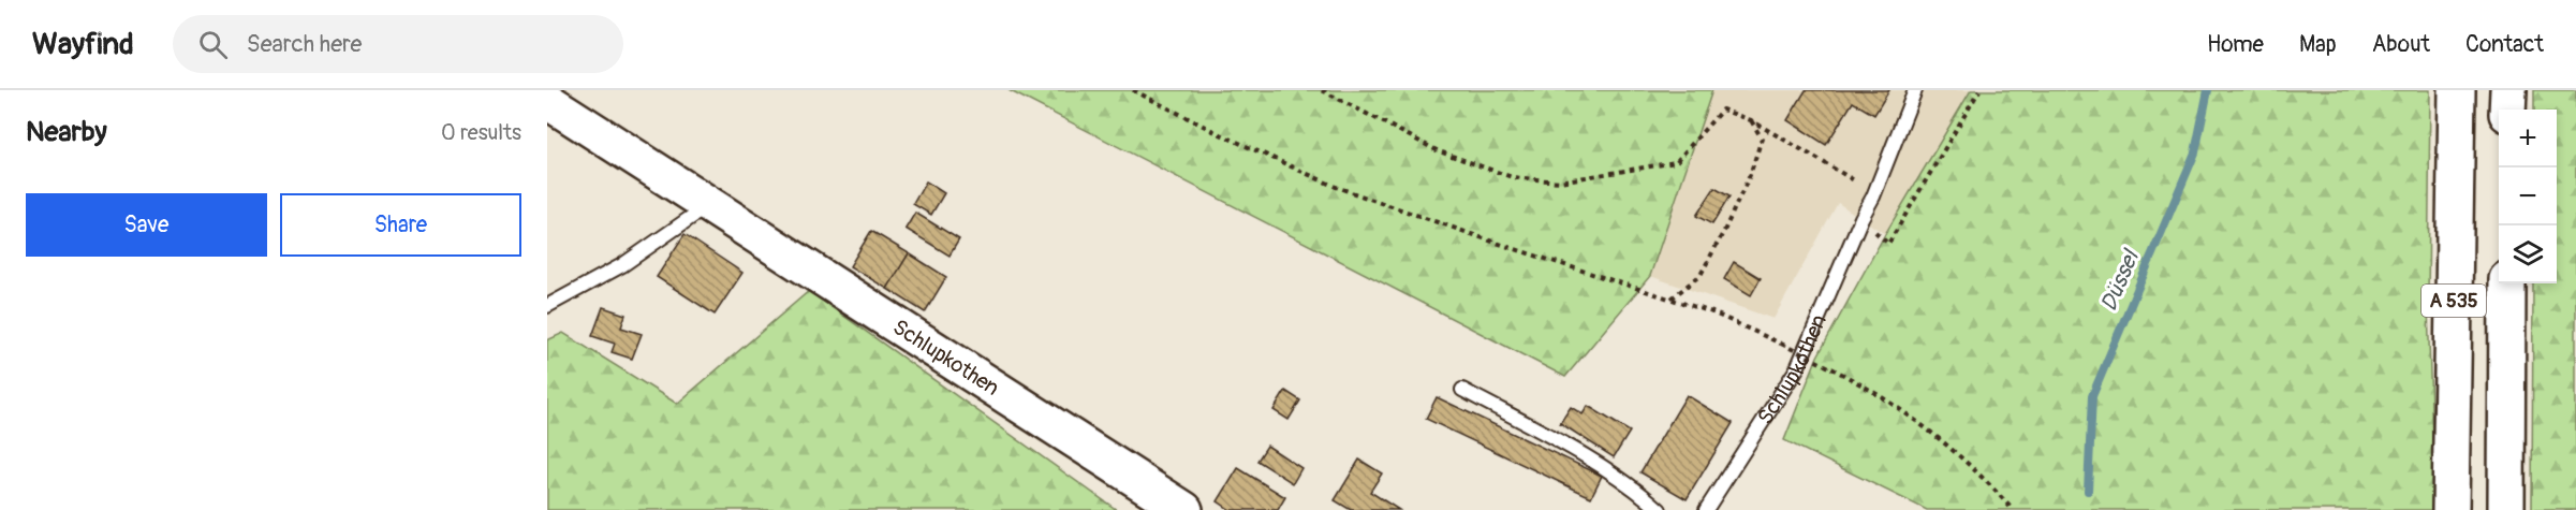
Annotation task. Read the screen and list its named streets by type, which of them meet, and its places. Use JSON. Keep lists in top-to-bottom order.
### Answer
{
  "streets": {
    "main road": ["A 535", "Schlupkothen"]
  },
  "water": ["Düssel"],
  "page": {
    "header": "Wayfind",
    "search": "Search here",
    "nav": [
      "Home",
      "Map",
      "About",
      "Contact"
    ],
    "heading": ["Nearby", "0 results"],
    "map_buttons": ["+", "−"],
    "buttons": ["Save", "Share"]
  }
}
